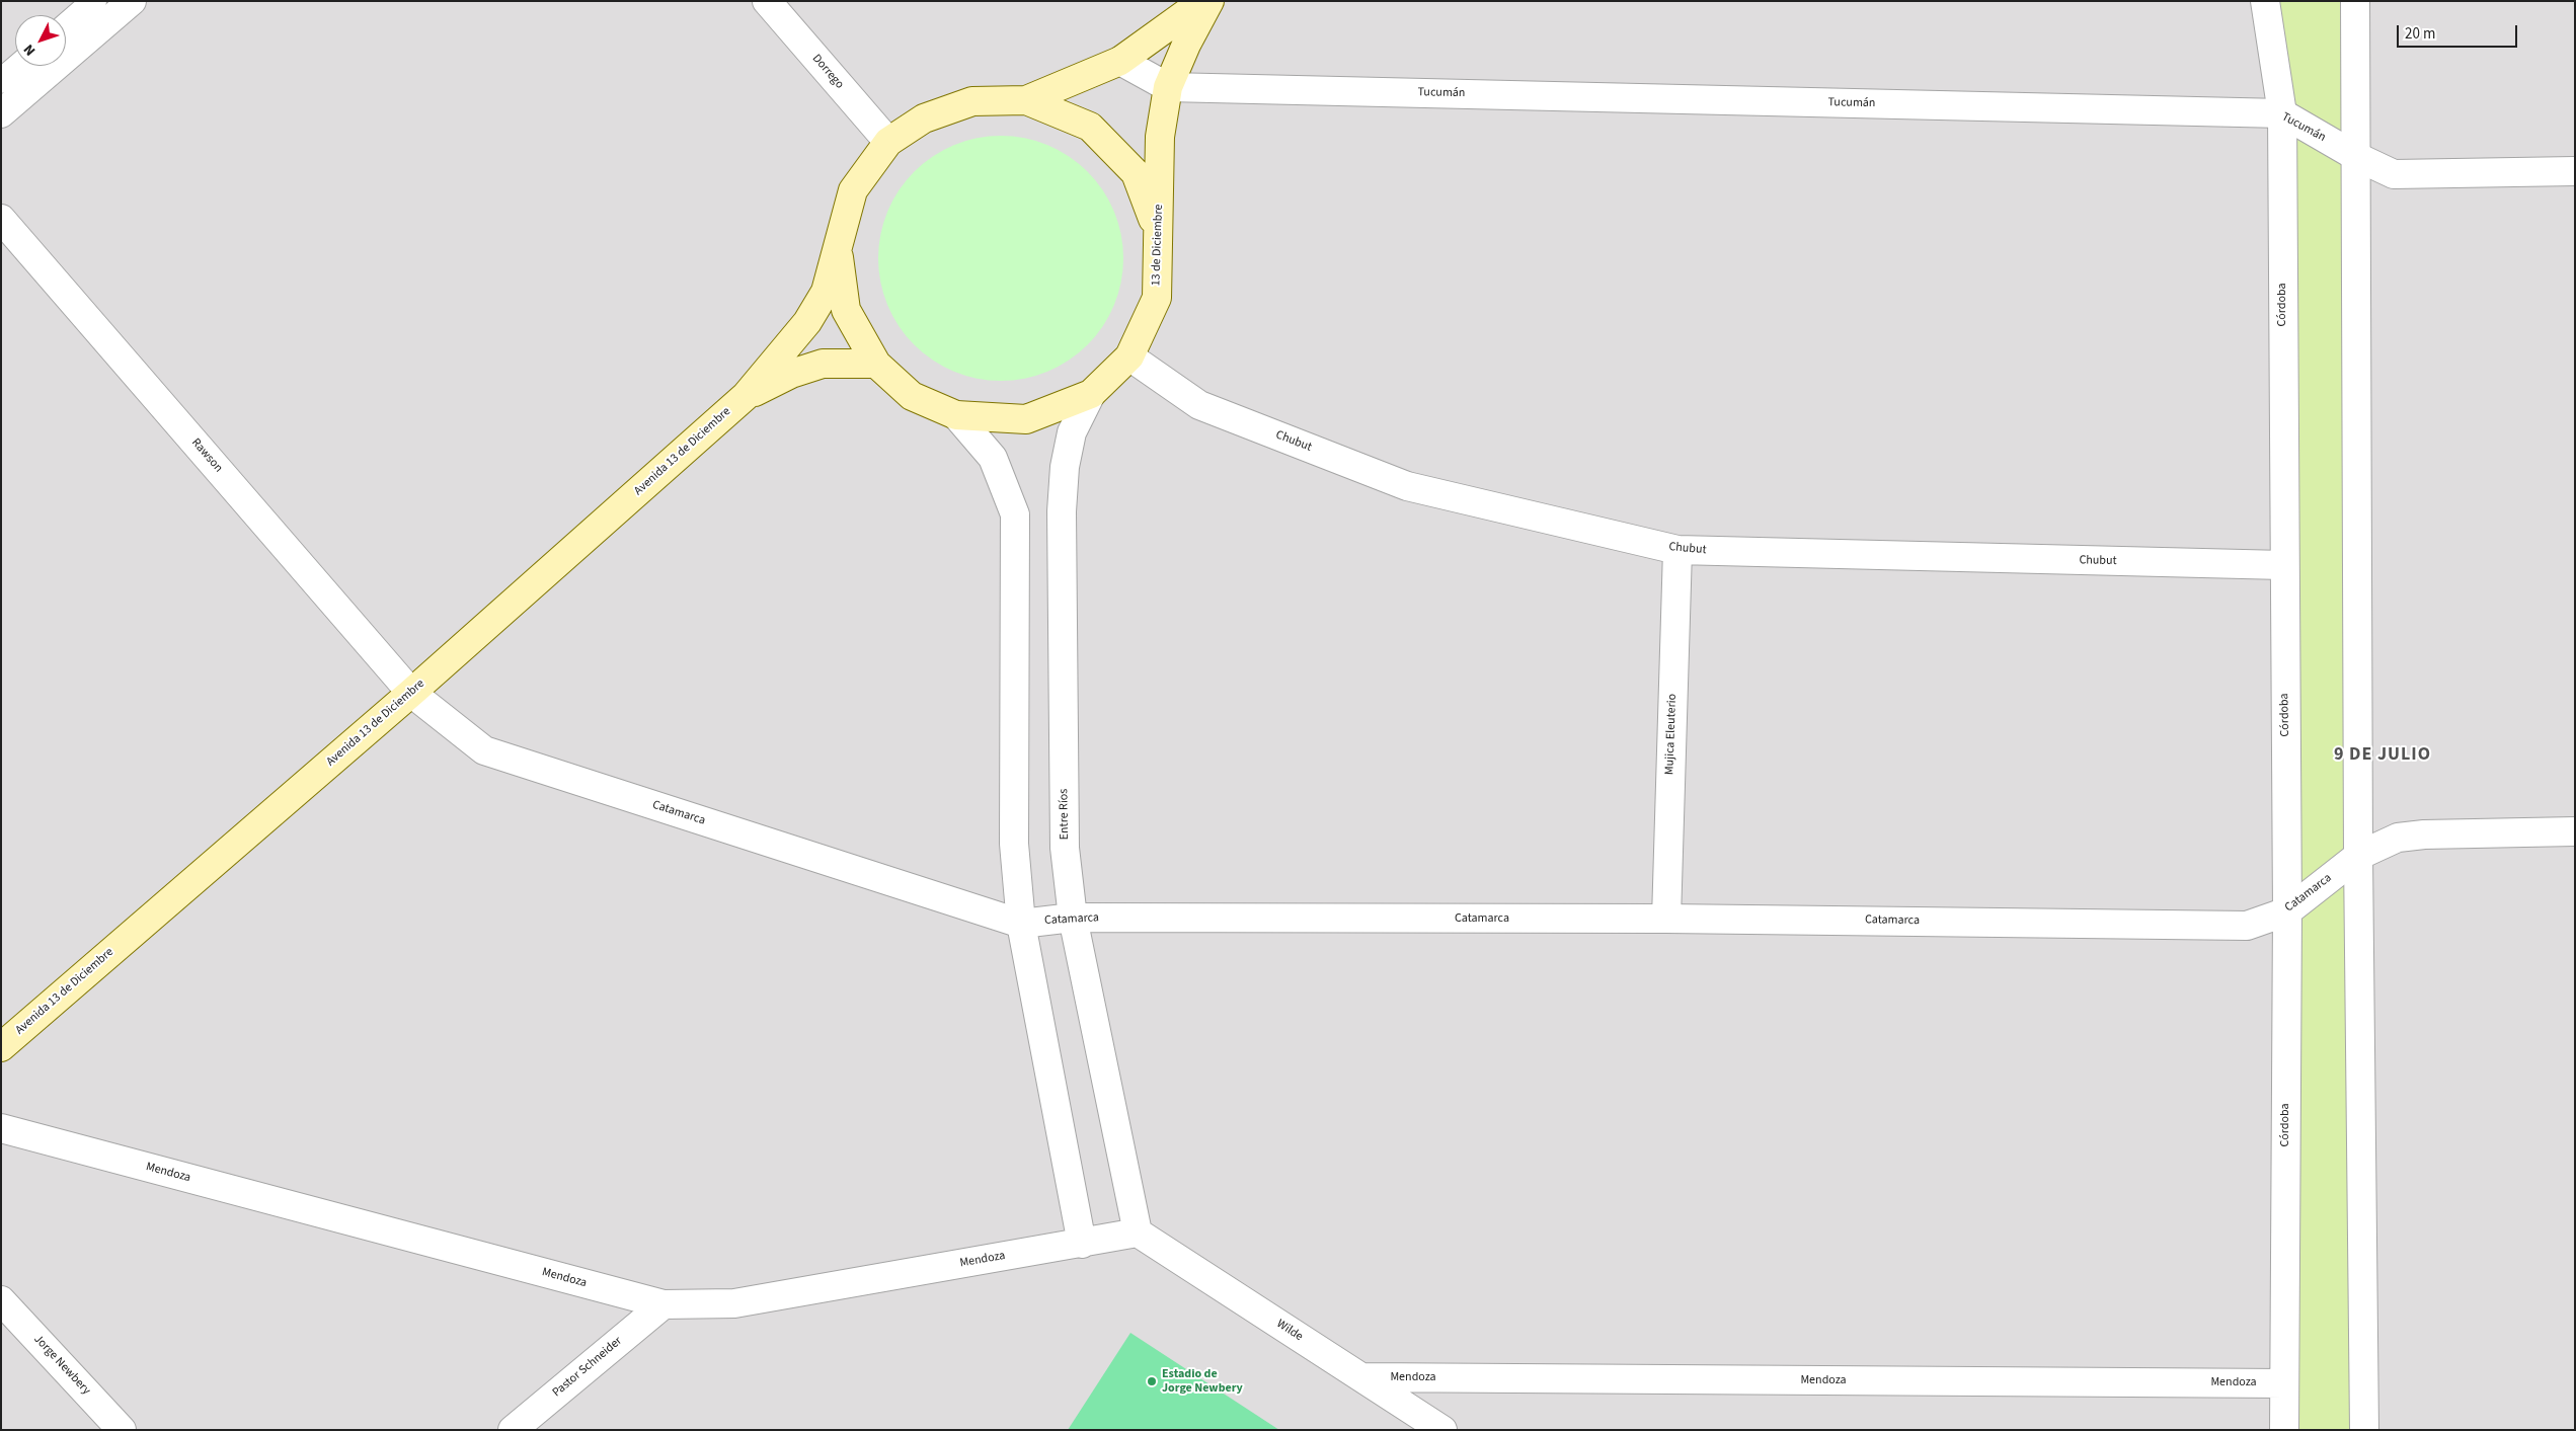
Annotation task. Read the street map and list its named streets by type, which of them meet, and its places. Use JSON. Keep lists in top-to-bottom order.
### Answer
{
  "streets": {
    "main road": ["13 de Diciembre", "Avenida 13 de Diciembre"],
    "street": [
      "Dorrego",
      "Tucumán",
      "Córdoba",
      "Chubut",
      "Rawson",
      "Mujica Eleuterio",
      "Catamarca",
      "Entre Ríos",
      "Mendoza",
      "Wilde",
      "Jorge Newbery",
      "Pastor Schneider"
    ]
  },
  "crossings": [
    ["Tucumán", "13 de Diciembre"],
    ["Tucumán", "Córdoba"],
    ["13 de Diciembre", "Chubut"],
    ["13 de Diciembre", "Entre Ríos"],
    ["Córdoba", "Chubut"],
    ["Córdoba", "Catamarca"],
    ["Córdoba", "Mendoza"],
    ["Chubut", "Mujica Eleuterio"],
    ["Avenida 13 de Diciembre", "Rawson"],
    ["Avenida 13 de Diciembre", "Catamarca"],
    ["Rawson", "Catamarca"],
    ["Mujica Eleuterio", "Catamarca"],
    ["Catamarca", "Entre Ríos"],
    ["Entre Ríos", "Mendoza"],
    ["Entre Ríos", "Wilde"],
    ["Mendoza", "Wilde"],
    ["Mendoza", "Pastor Schneider"]
  ],
  "districts": ["9 DE JULIO"],
  "places": ["Estadio de Jorge Newbery"],
  "scale_bar": "20 m",
  "north": "bottom left"
}
